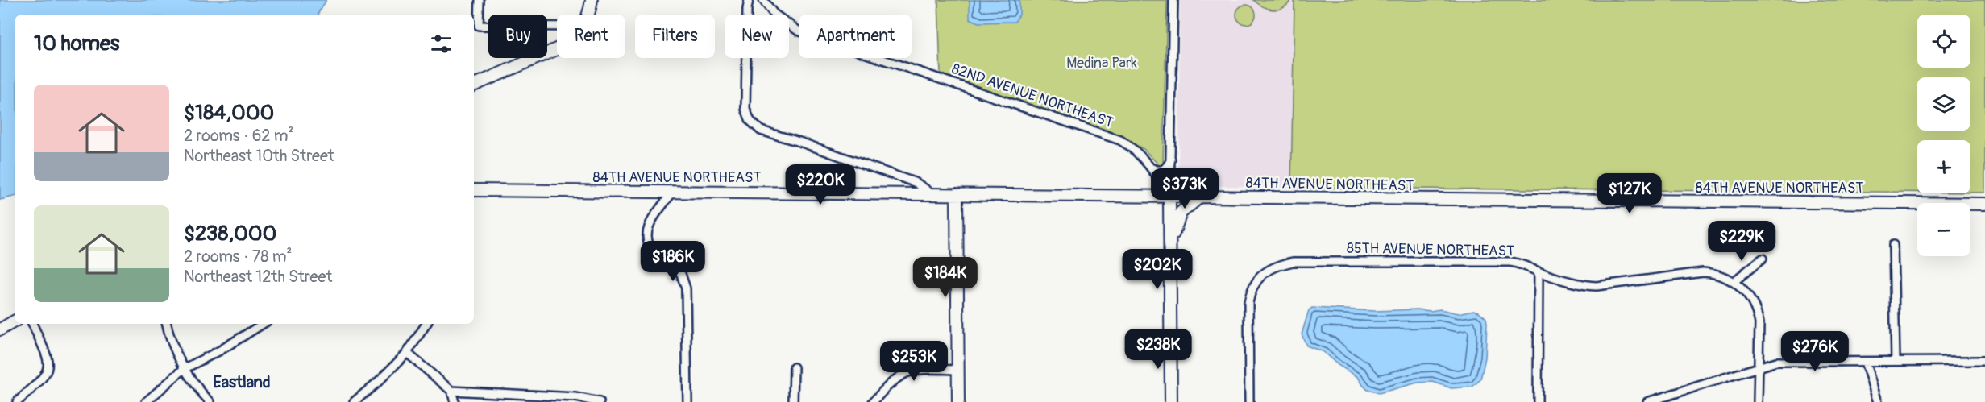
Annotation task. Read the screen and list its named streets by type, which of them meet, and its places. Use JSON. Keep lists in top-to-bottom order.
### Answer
{
  "streets": {
    "main road": ["84TH AVENUE NORTHEAST"],
    "street": ["82ND AVENUE NORTHEAST", "85TH AVENUE NORTHEAST"]
  },
  "crossings": [
    ["82ND AVENUE NORTHEAST", "84TH AVENUE NORTHEAST"]
  ],
  "districts": ["Eastland"],
  "parks": ["Medina Park"],
  "page": {
    "map_buttons": ["+", "−"],
    "chip": [
      "Buy",
      "Rent",
      "Filters",
      "New",
      "Apartment"
    ],
    "heading": "10 homes",
    "list": [
      {
        "name": "$184,000",
        "note": "2 rooms · 62 m² · Northeast 10th Street"
      },
      {
        "name": "$238,000",
        "note": "2 rooms · 78 m² · Northeast 12th Street"
      }
    ],
    "price": [
      "$220K",
      "$373K",
      "$127K",
      "$229K",
      "$186K",
      "$202K",
      "$184K",
      "$238K",
      "$276K",
      "$253K"
    ]
  }
}
